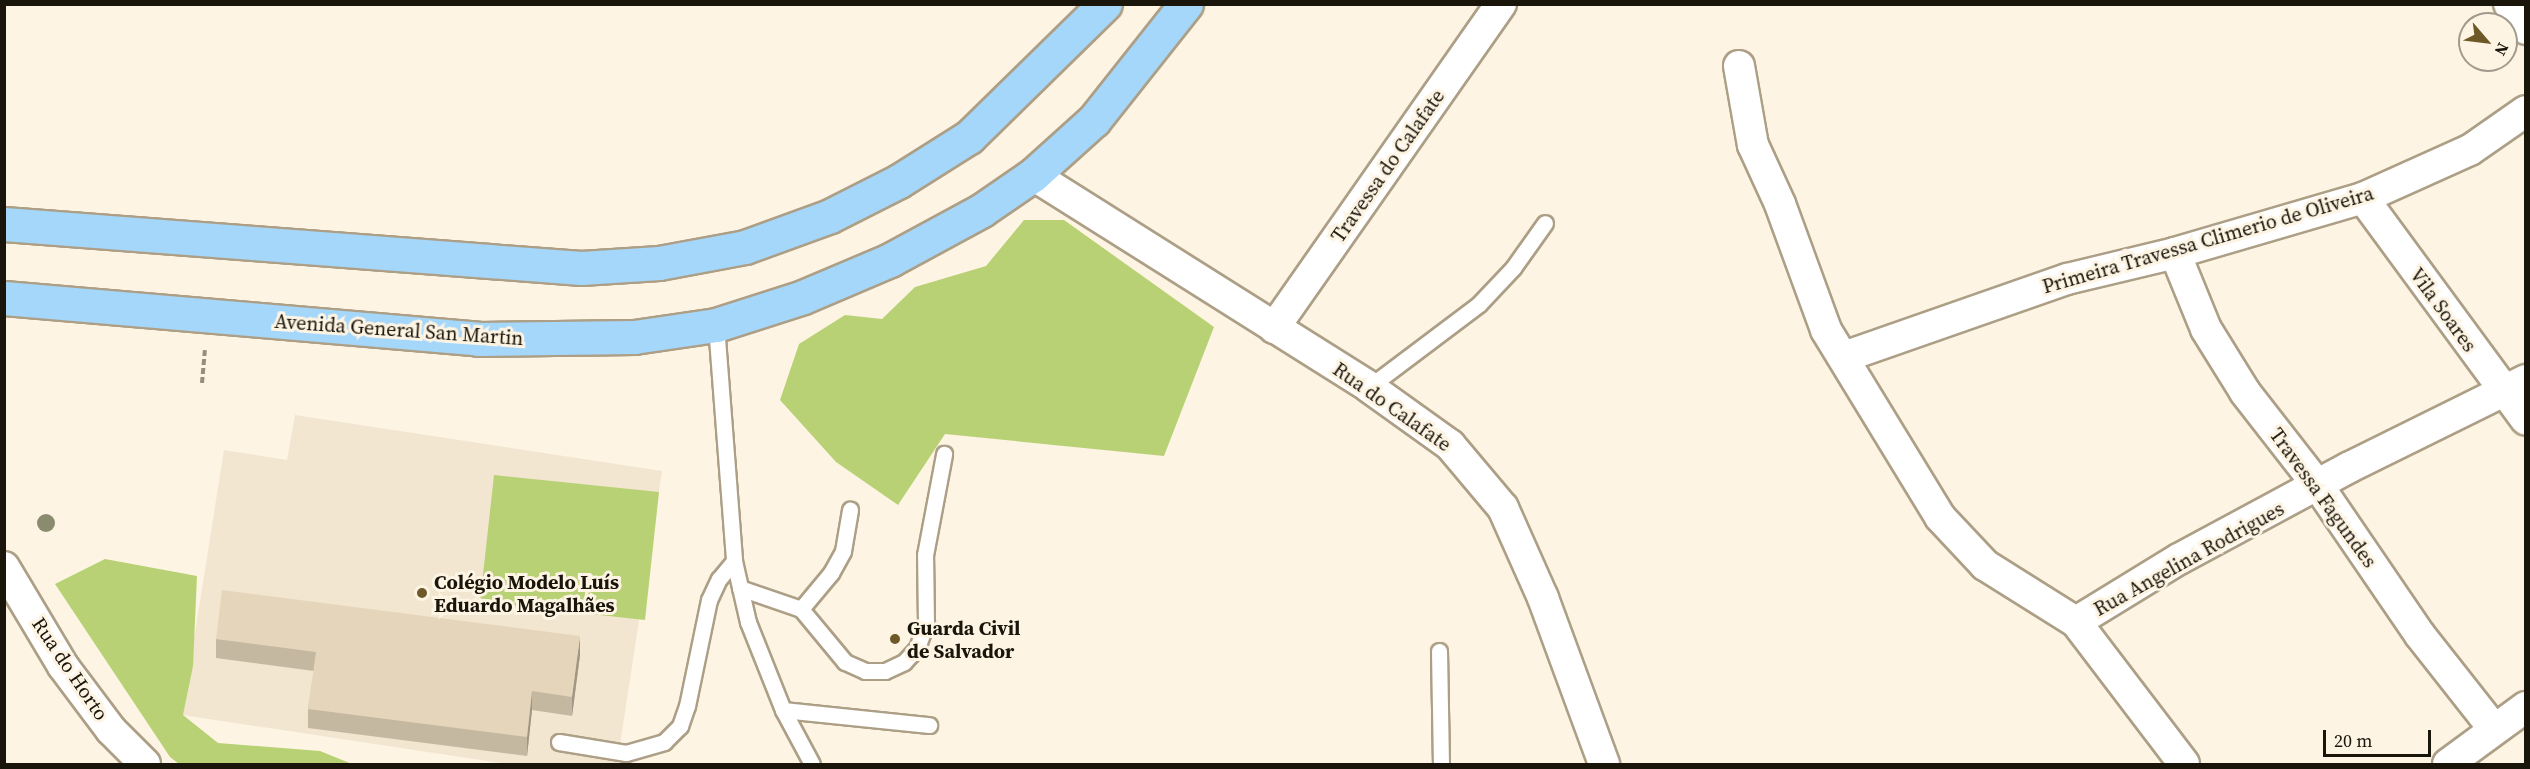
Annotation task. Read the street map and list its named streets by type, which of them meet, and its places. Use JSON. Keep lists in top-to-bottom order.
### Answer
{
  "streets": {
    "main road": ["Avenida General San Martin"],
    "street": [
      "Travessa do Calafate",
      "Primeira Travessa Climerio de Oliveira",
      "Vila Soares",
      "Rua do Calafate",
      "Travessa Fagundes",
      "Rua Angelina Rodrigues",
      "Rua do Horto"
    ]
  },
  "crossings": [
    ["Travessa do Calafate", "Rua do Calafate"],
    ["Primeira Travessa Climerio de Oliveira", "Vila Soares"],
    ["Primeira Travessa Climerio de Oliveira", "Travessa Fagundes"],
    ["Vila Soares", "Rua Angelina Rodrigues"],
    ["Avenida General San Martin", "Rua do Calafate"],
    ["Travessa Fagundes", "Rua Angelina Rodrigues"]
  ],
  "places": ["Colégio Modelo Luís Eduardo Magalhães", "Guarda Civil de Salvador"],
  "scale_bar": "20 m",
  "north": "bottom right"
}
